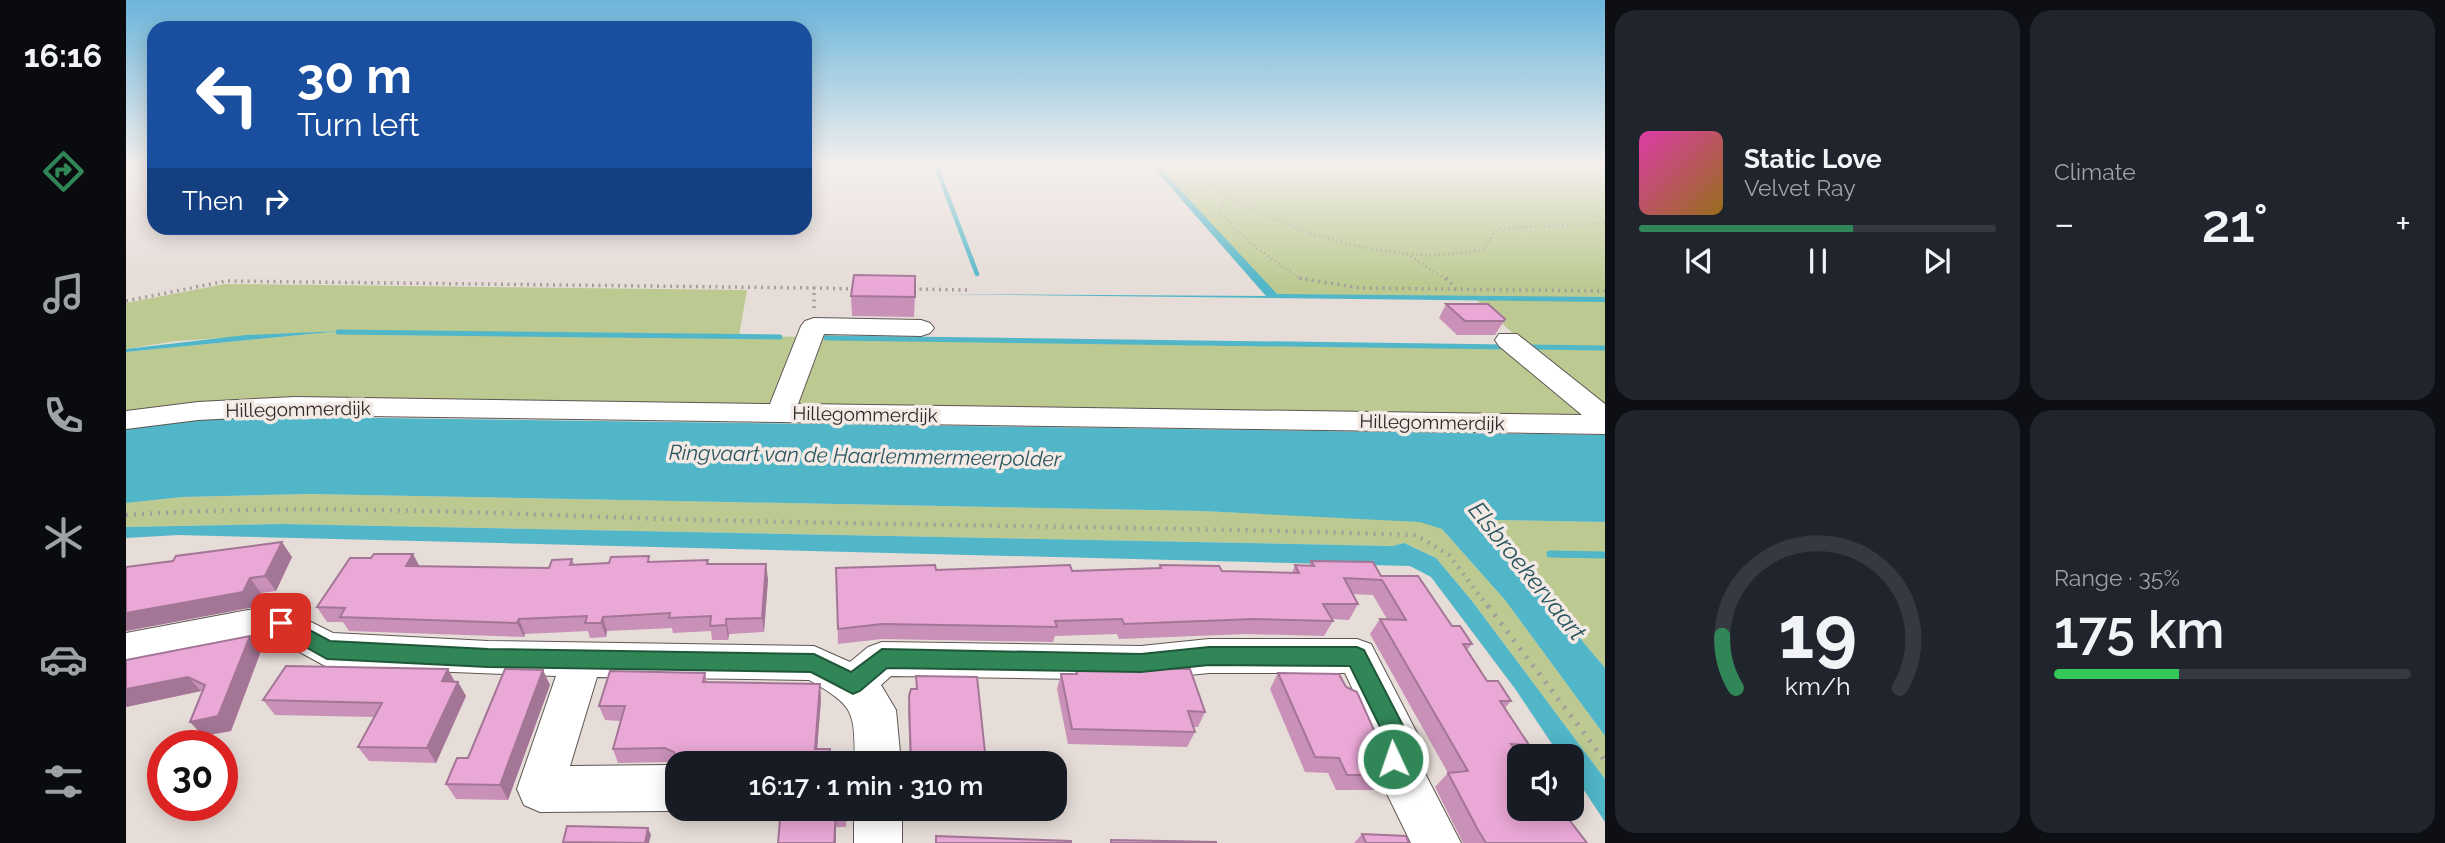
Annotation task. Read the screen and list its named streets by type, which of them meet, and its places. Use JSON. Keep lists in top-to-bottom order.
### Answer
{
  "streets": {
    "street": ["Hillegommerdijk"]
  },
  "water": ["Ringvaart van de Haarlemmermeerpolder", "Elsbroekervaart"],
  "page": {
    "tabs": "16:16",
    "tile": [
      "Climate",
      ["Range · 35%", "175 km"]
    ],
    "turn": ["30 m", "Turn left"],
    "song": ["Static Love", "Velvet Ray"],
    "then": "Then",
    "heat": ["−", "21°", "+"],
    "limit": "30",
    "trip": "16:17 · 1 min · 310 m",
    "gauge": ["19", "km/h"]
  }
}
